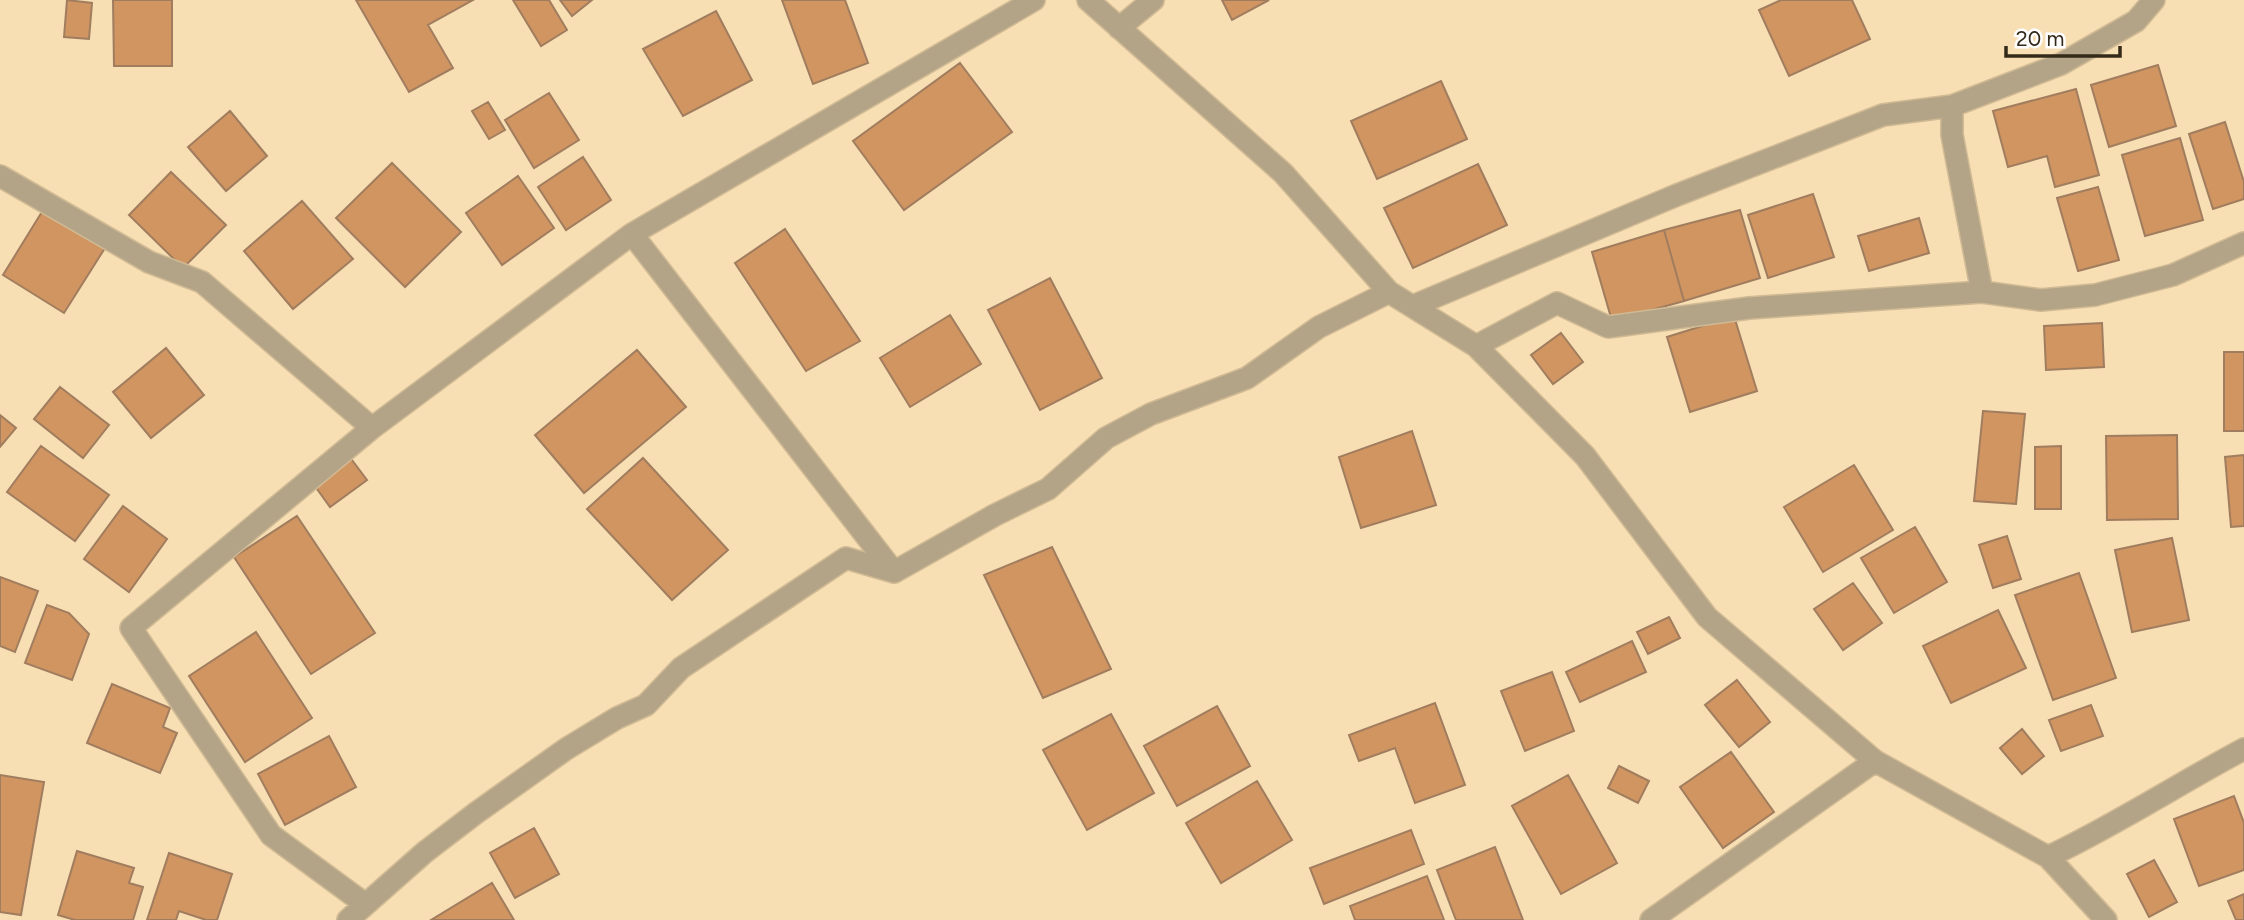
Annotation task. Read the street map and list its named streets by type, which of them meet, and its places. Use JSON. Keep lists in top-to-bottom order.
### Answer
{
  "scale_bar": "20 m"
}
